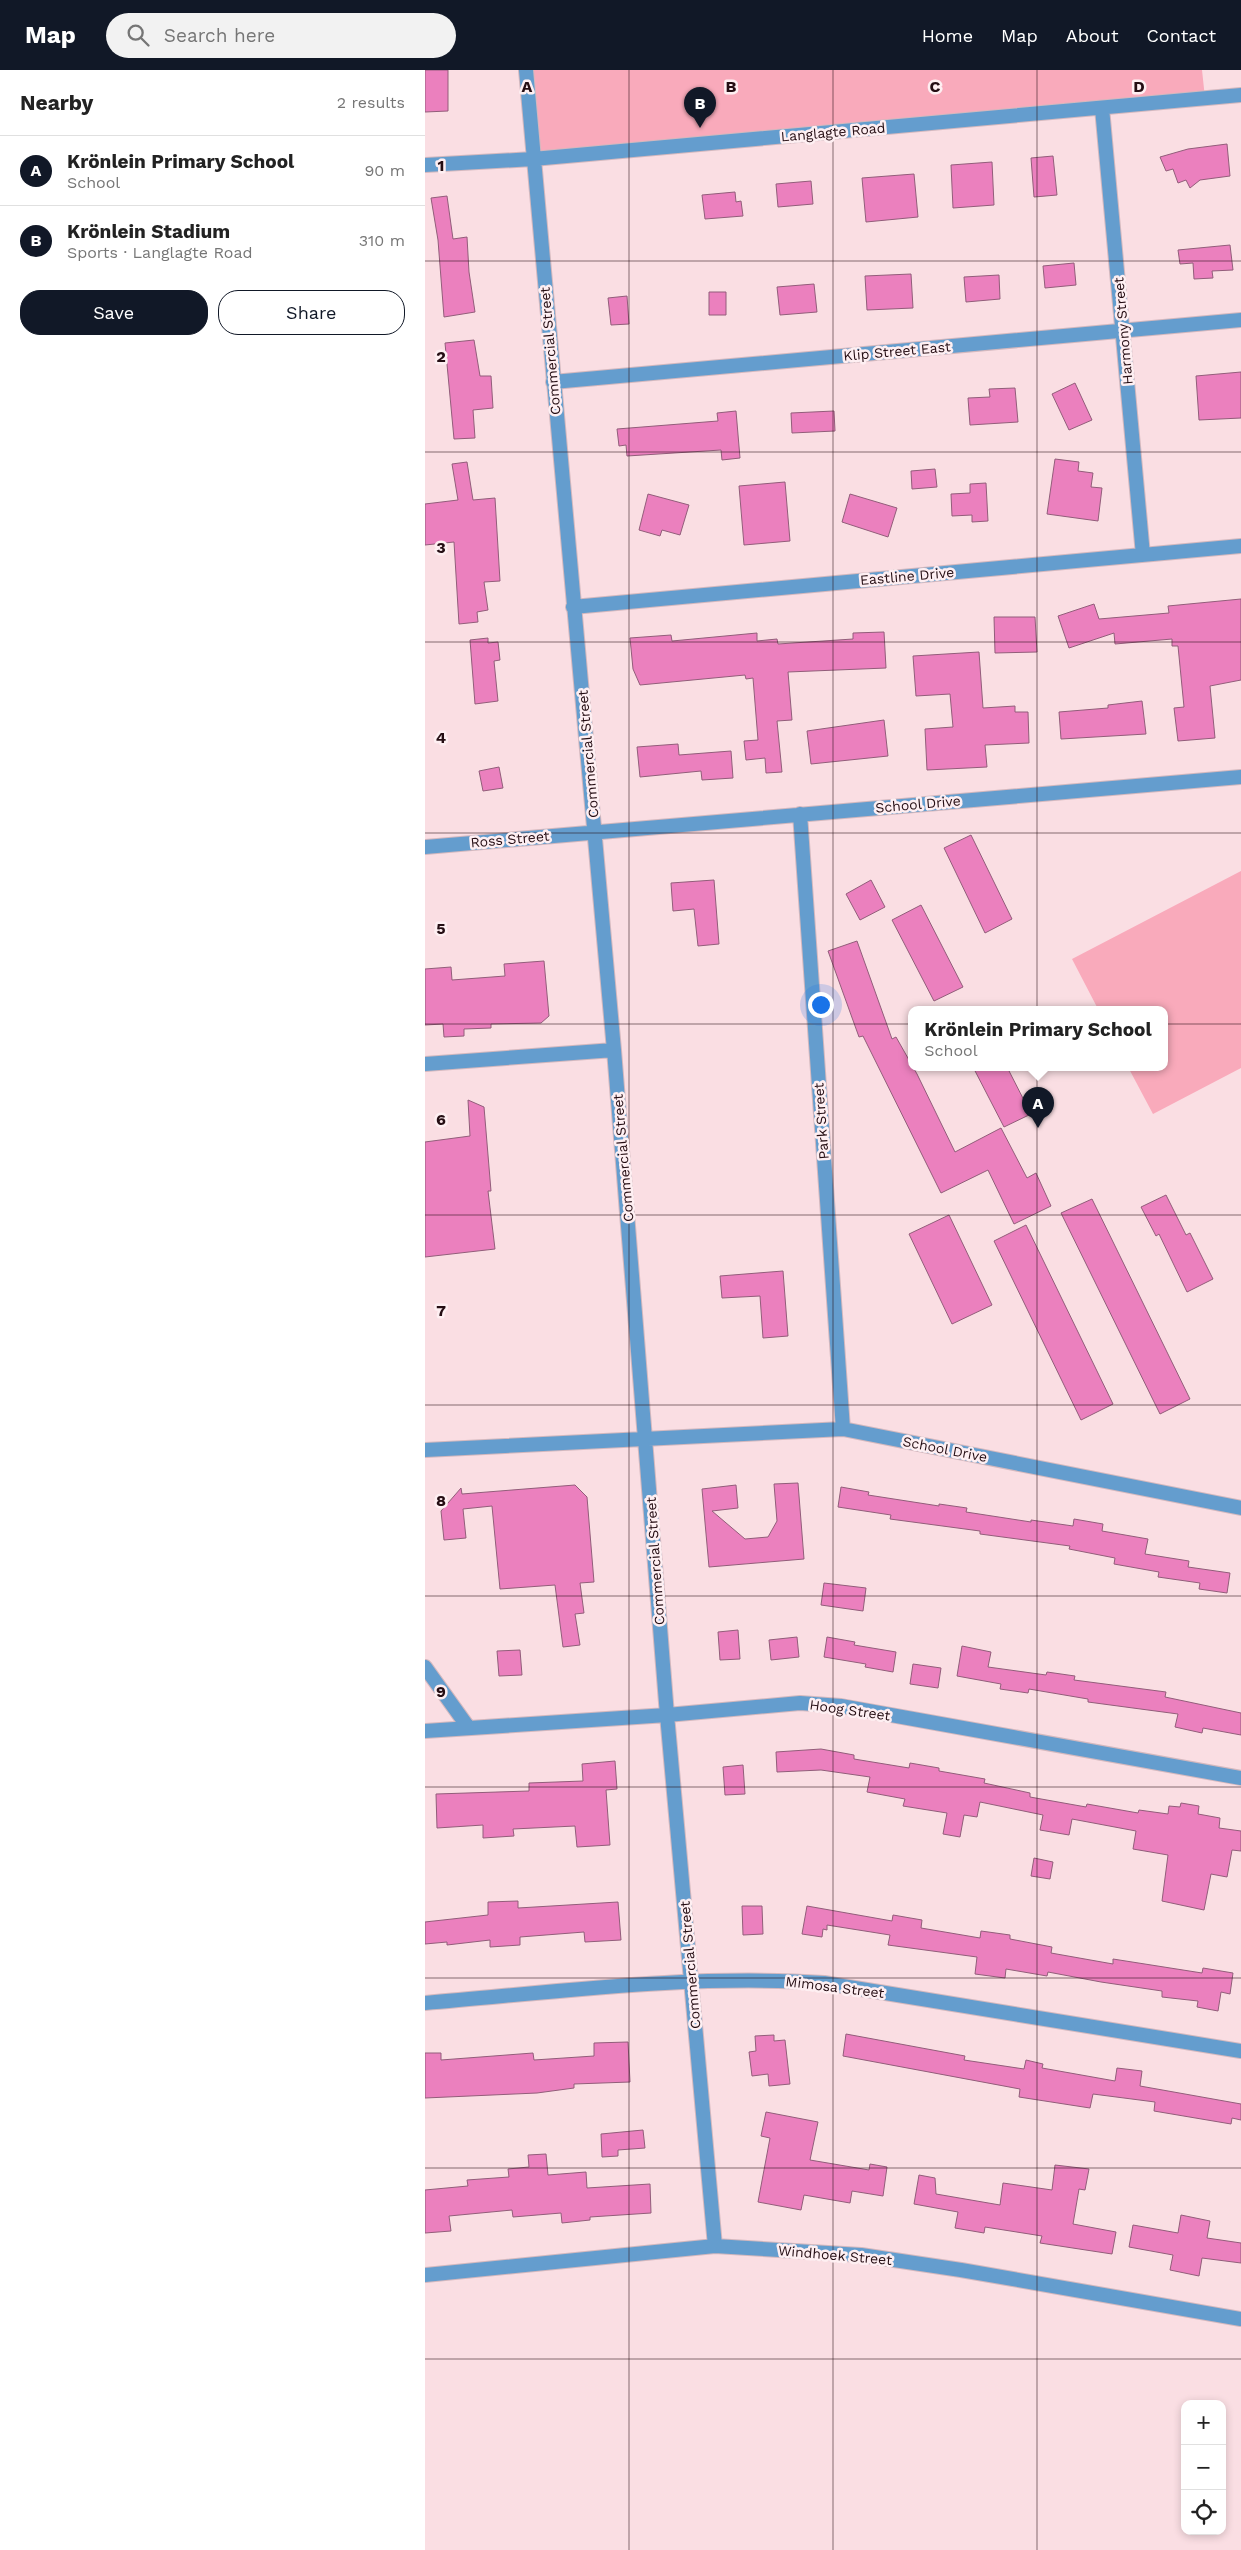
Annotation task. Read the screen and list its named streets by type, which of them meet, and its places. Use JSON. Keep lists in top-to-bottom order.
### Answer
{
  "streets": {
    "street": [
      "Langlagte Road",
      "Harmony Street",
      "Commercial Street",
      "Klip Street East",
      "Eastline Drive",
      "School Drive",
      "Ross Street",
      "Park Street",
      "Hoog Street",
      "Mimosa Street",
      "Windhoek Street"
    ]
  },
  "crossings": [
    ["Langlagte Road", "Harmony Street"],
    ["Langlagte Road", "Commercial Street"],
    ["Harmony Street", "Klip Street East"],
    ["Harmony Street", "Eastline Drive"],
    ["Commercial Street", "Klip Street East"],
    ["Commercial Street", "Eastline Drive"],
    ["Commercial Street", "School Drive"],
    ["Commercial Street", "Ross Street"],
    ["Commercial Street", "Hoog Street"],
    ["Commercial Street", "Mimosa Street"],
    ["Commercial Street", "Windhoek Street"],
    ["School Drive", "Ross Street"],
    ["School Drive", "Park Street"]
  ],
  "page": {
    "header": "Map",
    "search": "Search here",
    "nav": [
      "Home",
      "Map",
      "About",
      "Contact"
    ],
    "heading": ["Nearby", "2 results"],
    "pins": ["B", "A"],
    "list": [
      {
        "mark": "A",
        "name": "Krönlein Primary School",
        "note": "School",
        "value": "90 m"
      },
      {
        "mark": "B",
        "name": "Krönlein Stadium",
        "note": "Sports · Langlagte Road",
        "value": "310 m"
      }
    ],
    "buttons": ["Save", "Share"],
    "popup": ["Krönlein Primary School", "School"],
    "map_buttons": ["+", "−"]
  },
  "grid": {
    "columns": [
      "A",
      "B",
      "C",
      "D"
    ],
    "rows": [
      "1",
      "2",
      "3",
      "4",
      "5",
      "6",
      "7",
      "8",
      "9"
    ]
  }
}
